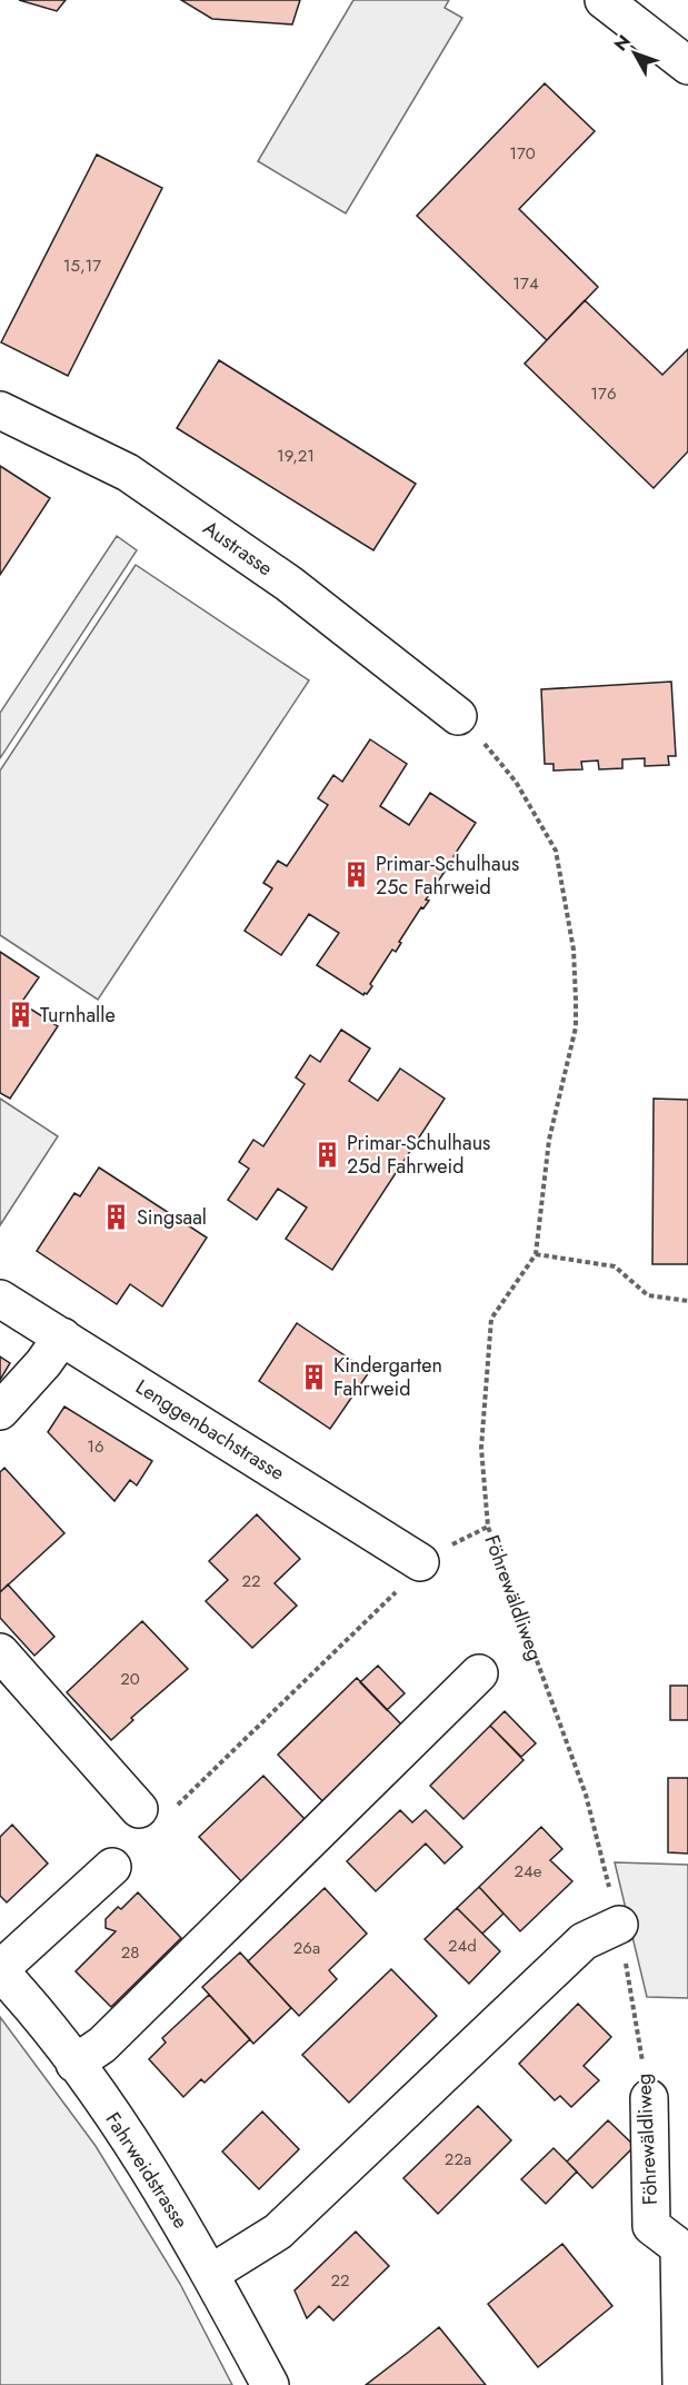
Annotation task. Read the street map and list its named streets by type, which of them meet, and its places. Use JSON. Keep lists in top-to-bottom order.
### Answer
{
  "streets": {
    "street": [
      "Austrasse",
      "Lenggenbachstrasse",
      "Föhrewäldliweg",
      "Fahrweidstrasse"
    ]
  },
  "crossings": [
    ["Austrasse", "Föhrewäldliweg"]
  ],
  "places": {
    "building": [
      "Primar-Schulhaus 25c Fahrweid",
      "Turnhalle",
      "Primar-Schulhaus 25d Fahrweid",
      "Singsaal",
      "Kindergarten Fahrweid"
    ]
  },
  "house_numbers": [
    "170",
    "15,17",
    "174",
    "176",
    "19,21",
    "16",
    "22",
    "20",
    "24e",
    "24d",
    "26a",
    "28",
    "22a",
    "22"
  ],
  "north": "top left"
}
